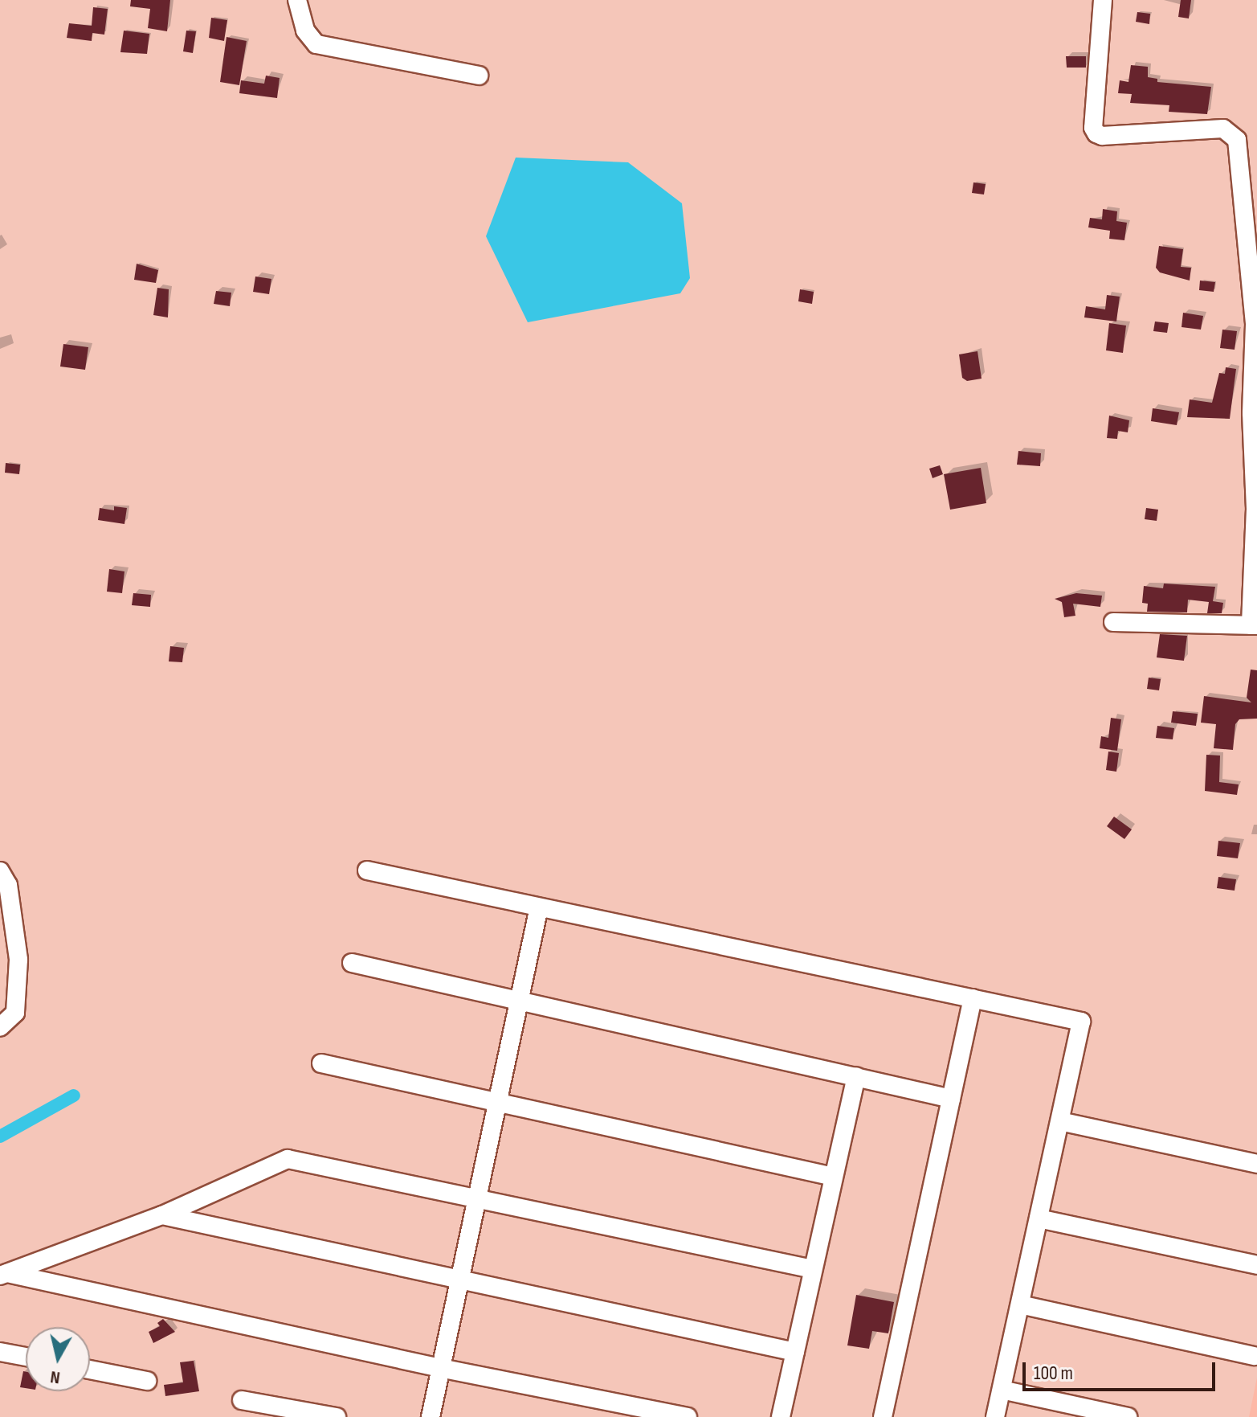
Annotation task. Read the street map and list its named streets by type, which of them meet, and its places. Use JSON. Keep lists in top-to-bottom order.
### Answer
{
  "scale_bar": "100 m",
  "north": "bottom"
}
